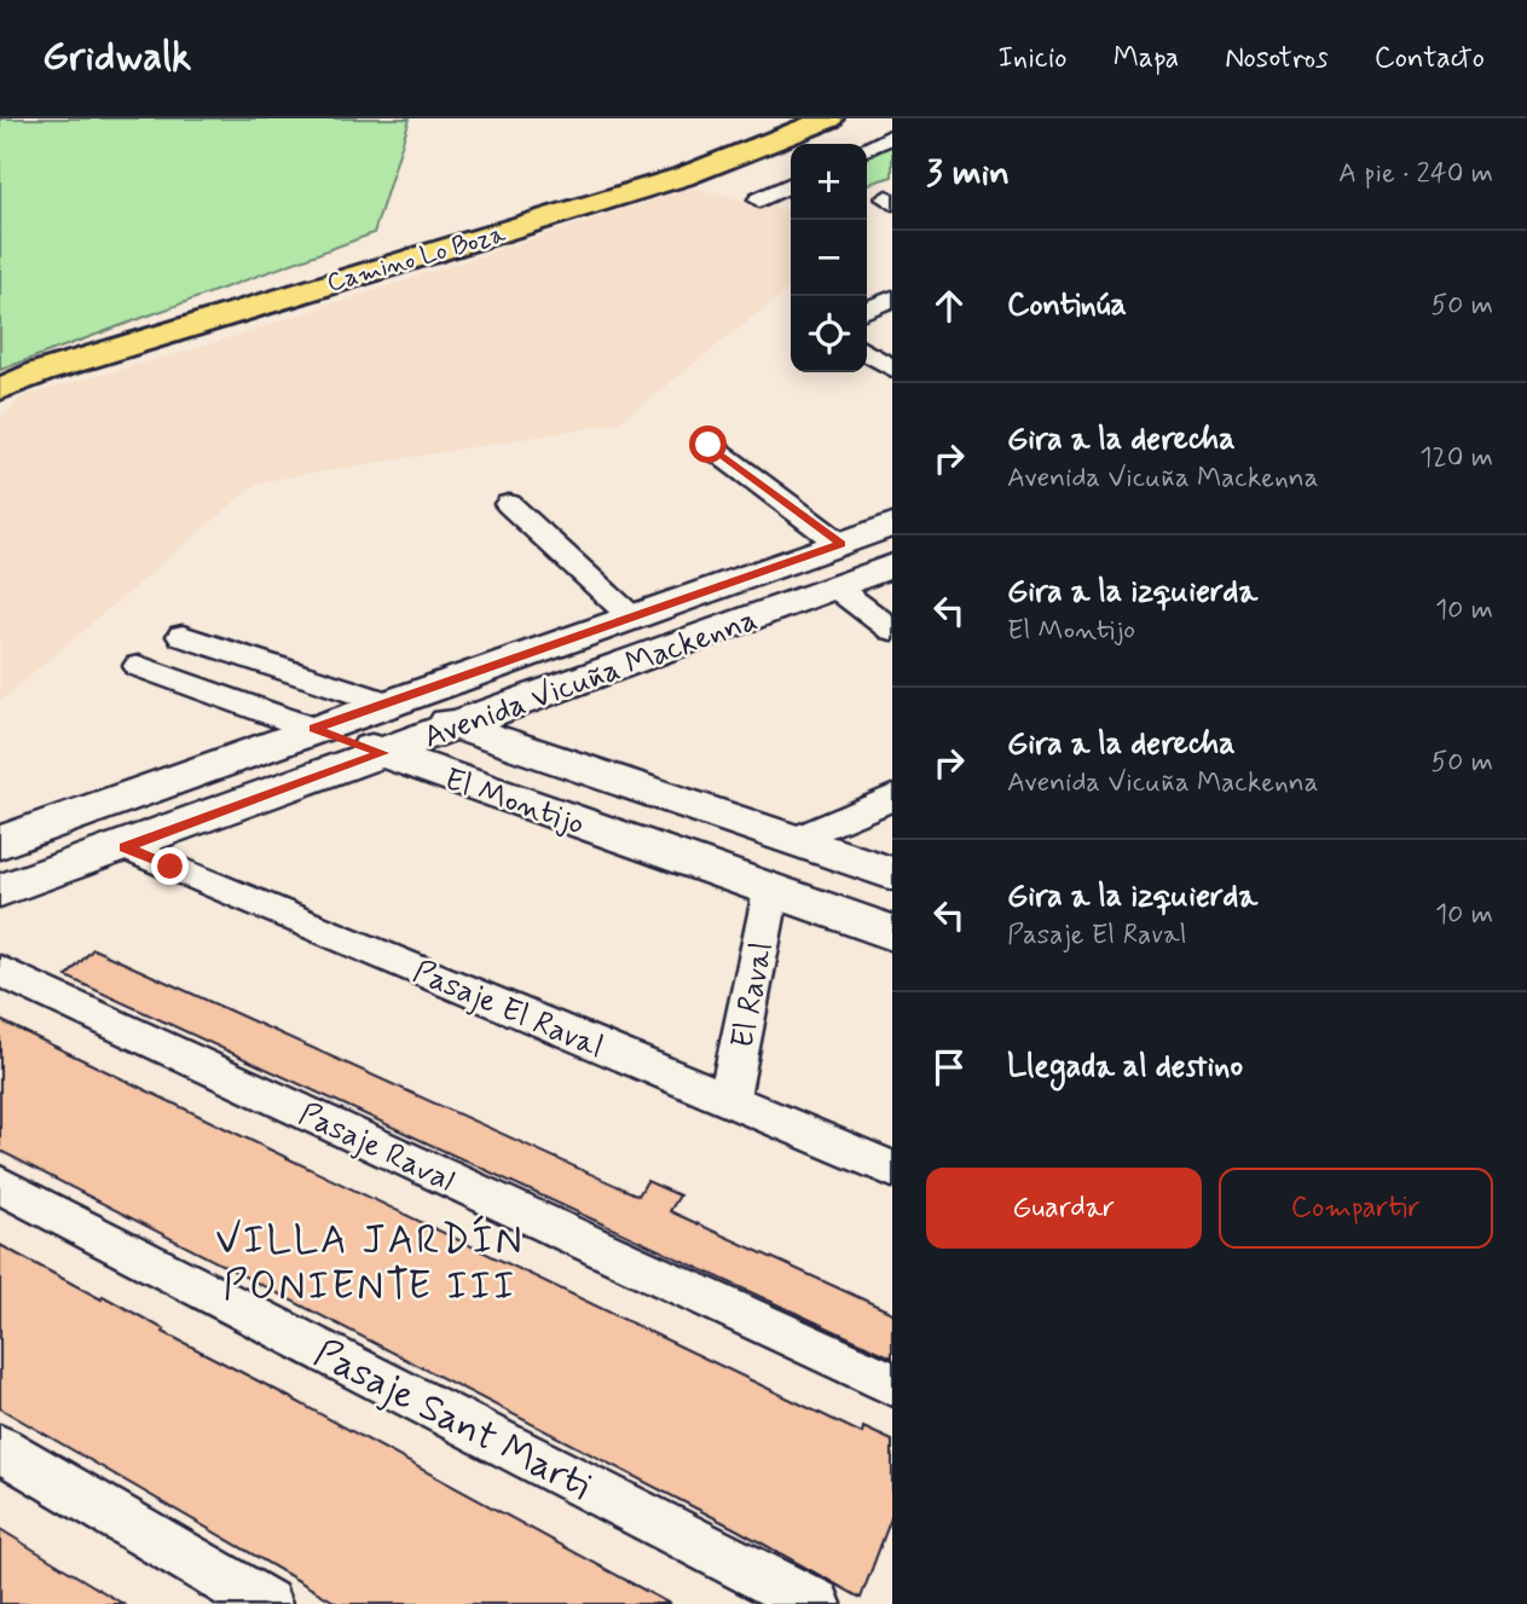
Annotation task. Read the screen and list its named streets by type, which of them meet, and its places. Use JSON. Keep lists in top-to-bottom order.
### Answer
{
  "streets": {
    "main road": ["Camino Lo Boza"],
    "street": [
      "Avenida Vicuña Mackenna",
      "El Montijo",
      "El Raval",
      "Pasaje El Raval",
      "Pasaje Raval",
      "Pasaje Sant Marti"
    ]
  },
  "crossings": [
    ["Avenida Vicuña Mackenna", "El Montijo"],
    ["Avenida Vicuña Mackenna", "Pasaje El Raval"],
    ["El Montijo", "El Raval"],
    ["El Raval", "Pasaje El Raval"]
  ],
  "districts": ["VILLA JARDÍN PONIENTE III"],
  "page": {
    "header": "Gridwalk",
    "nav": [
      "Inicio",
      "Mapa",
      "Nosotros",
      "Contacto"
    ],
    "heading": ["3 min", "A pie · 240 m"],
    "map_buttons": ["+", "−"],
    "list": [
      ["Continúa", "50 m"],
      ["Gira a la derecha", "Avenida Vicuña Mackenna", "120 m"],
      ["Gira a la izquierda", "El Montijo", "10 m"],
      ["Gira a la derecha", "Avenida Vicuña Mackenna", "50 m"],
      ["Gira a la izquierda", "Pasaje El Raval", "10 m"],
      "Llegada al destino"
    ],
    "buttons": ["Guardar", "Compartir"]
  }
}
